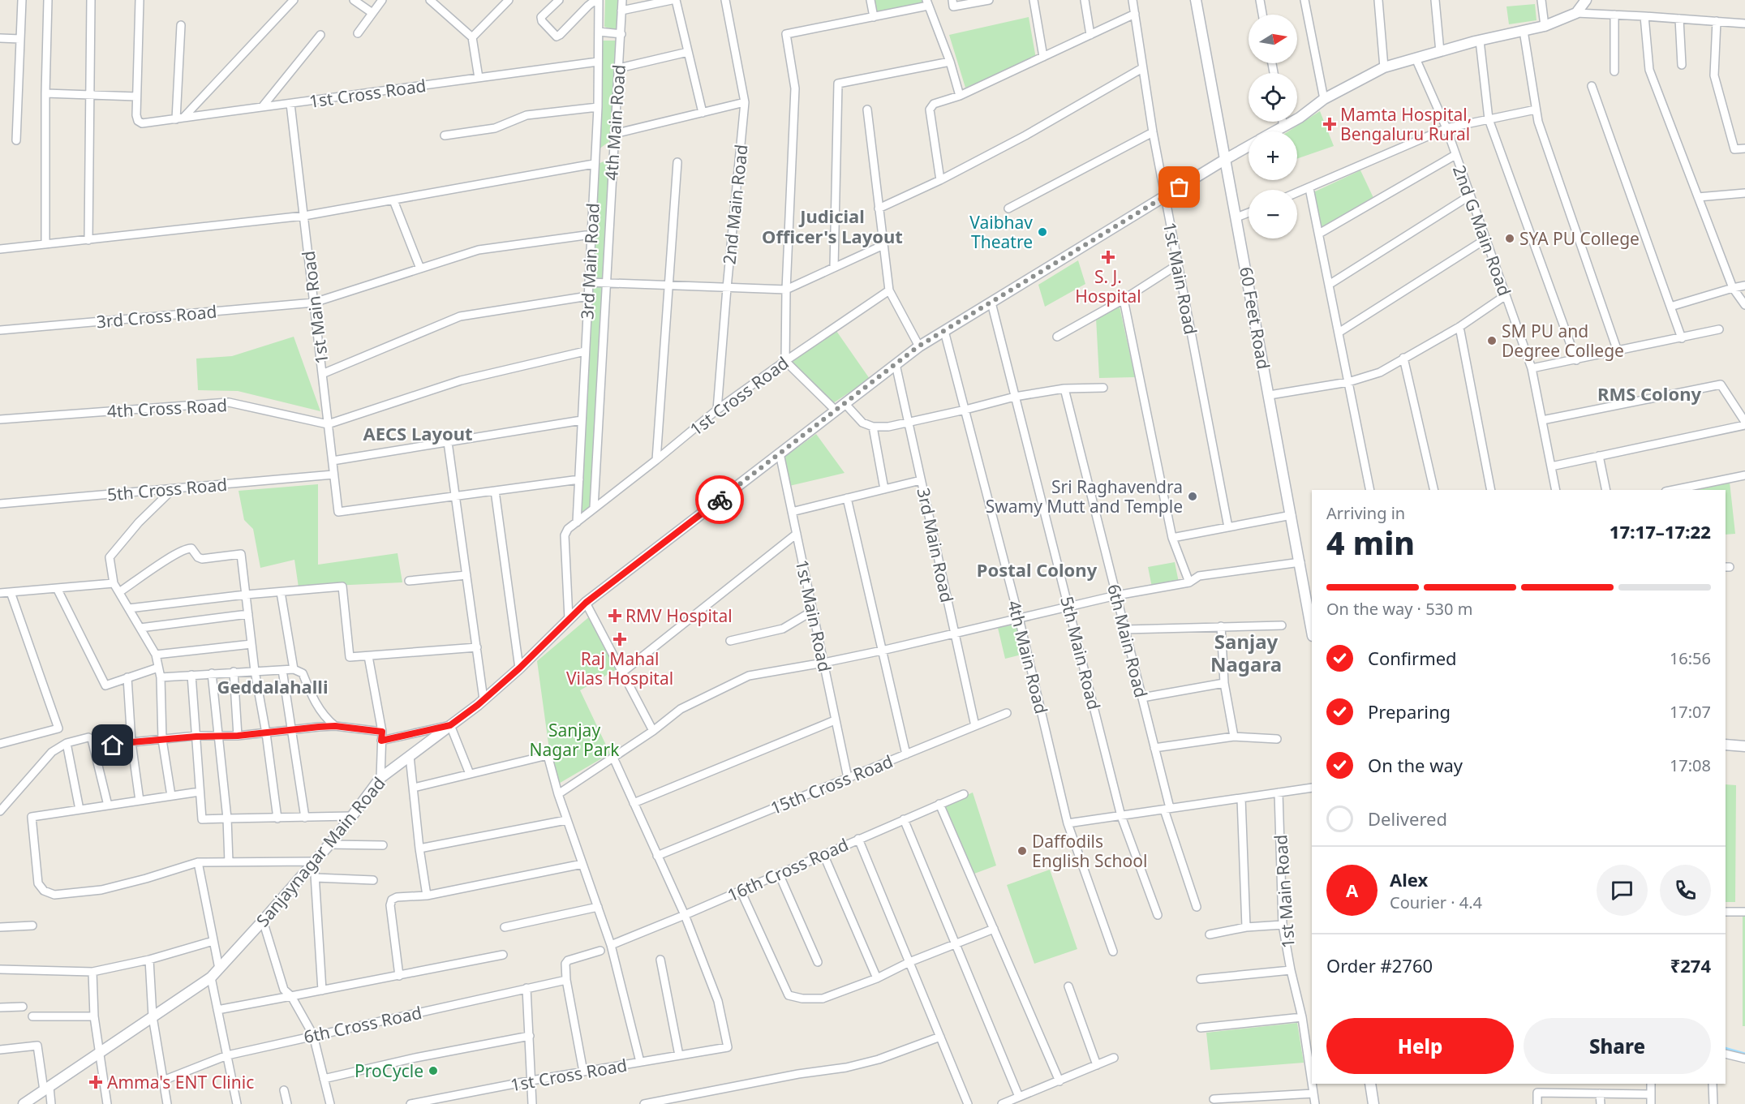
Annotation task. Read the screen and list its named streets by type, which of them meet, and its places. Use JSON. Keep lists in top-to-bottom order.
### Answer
{
  "streets": {
    "street": [
      "1st Cross Road",
      "4th Main Road",
      "2nd Main Road",
      "2nd G Main Road",
      "3rd Main Road",
      "1st Main Road",
      "3rd Cross Road",
      "60 Feet Road",
      "4th Cross Road",
      "5th Cross Road",
      "6th Main Road",
      "5th Main Road",
      "15th Cross Road",
      "Sanjaynagar Main Road",
      "16th Cross Road",
      "6th Cross Road"
    ]
  },
  "crossings": [
    ["1st Cross Road", "4th Main Road"],
    ["1st Cross Road", "2nd Main Road"],
    ["1st Cross Road", "3rd Main Road"],
    ["1st Cross Road", "1st Main Road"],
    ["1st Cross Road", "16th Cross Road"],
    ["4th Main Road", "Sanjaynagar Main Road"],
    ["2nd G Main Road", "Sanjaynagar Main Road"],
    ["3rd Main Road", "15th Cross Road"],
    ["3rd Main Road", "Sanjaynagar Main Road"],
    ["1st Main Road", "3rd Cross Road"],
    ["1st Main Road", "4th Cross Road"],
    ["1st Main Road", "5th Cross Road"],
    ["1st Main Road", "15th Cross Road"],
    ["1st Main Road", "Sanjaynagar Main Road"],
    ["60 Feet Road", "Sanjaynagar Main Road"],
    ["5th Main Road", "Sanjaynagar Main Road"]
  ],
  "districts": [
    "Judicial Officer's Layout",
    "RMS Colony",
    "AECS Layout",
    "Postal Colony",
    "Sanjay Nagara",
    "Geddalahalli"
  ],
  "parks": ["Sanjay Nagar Park"],
  "places": {
    "health": [
      "Mamta Hospital, Bengaluru Rural",
      "S. J. Hospital",
      "RMV Hospital",
      "Raj Mahal Vilas Hospital",
      "Amma's ENT Clinic"
    ],
    "other": [
      "Vaibhav Theatre",
      "SYA PU College",
      "SM PU and Degree College",
      "Sri Raghavendra Swamy Mutt and Temple",
      "Daffodils English School",
      "ProCycle"
    ]
  },
  "north": "right",
  "page": {
    "map_buttons": ["+", "−"],
    "heading": ["4 min", "Arriving in", "17:17–17:22"],
    "panel": [
      "Alex",
      "Courier · 4.4",
      "Order #2760",
      "₹274"
    ],
    "bar": "On the way · 530 m",
    "list": [
      ["Confirmed", "16:56"],
      ["Preparing", "17:07"],
      ["On the way", "17:08"],
      "Delivered"
    ],
    "round": "A",
    "buttons": ["Help", "Share"]
  }
}
